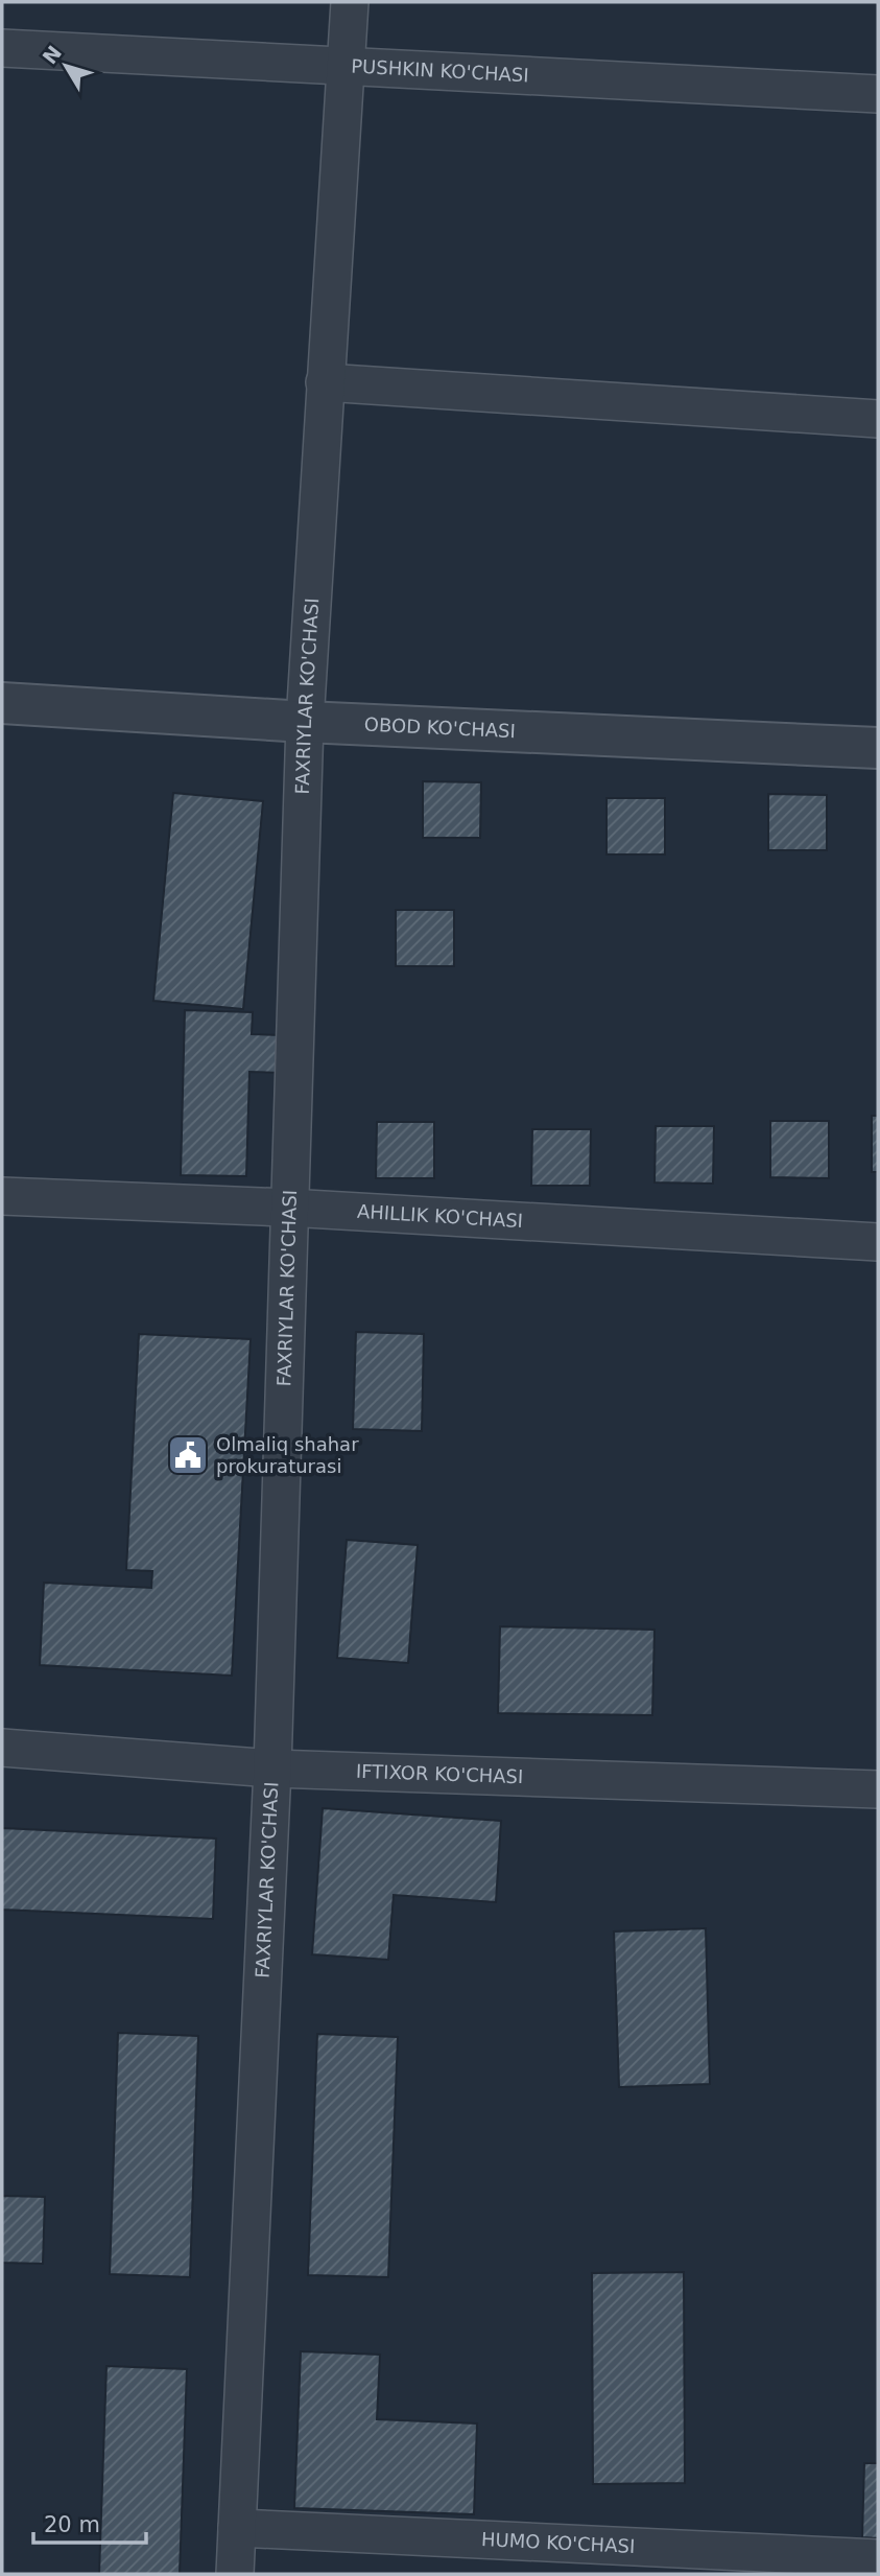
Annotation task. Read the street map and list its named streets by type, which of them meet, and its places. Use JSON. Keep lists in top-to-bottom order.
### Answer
{
  "streets": {
    "street": [
      "PUSHKIN KO'CHASI",
      "FAXRIYLAR KO'CHASI",
      "OBOD KO'CHASI",
      "AHILLIK KO'CHASI",
      "IFTIXOR KO'CHASI",
      "HUMO KO'CHASI"
    ]
  },
  "crossings": [
    ["PUSHKIN KO'CHASI", "FAXRIYLAR KO'CHASI"],
    ["FAXRIYLAR KO'CHASI", "OBOD KO'CHASI"],
    ["FAXRIYLAR KO'CHASI", "AHILLIK KO'CHASI"],
    ["FAXRIYLAR KO'CHASI", "IFTIXOR KO'CHASI"],
    ["FAXRIYLAR KO'CHASI", "HUMO KO'CHASI"]
  ],
  "places": {
    "public building": ["Olmaliq shahar prokuraturasi"]
  },
  "scale_bar": "20 m",
  "north": "top left"
}
